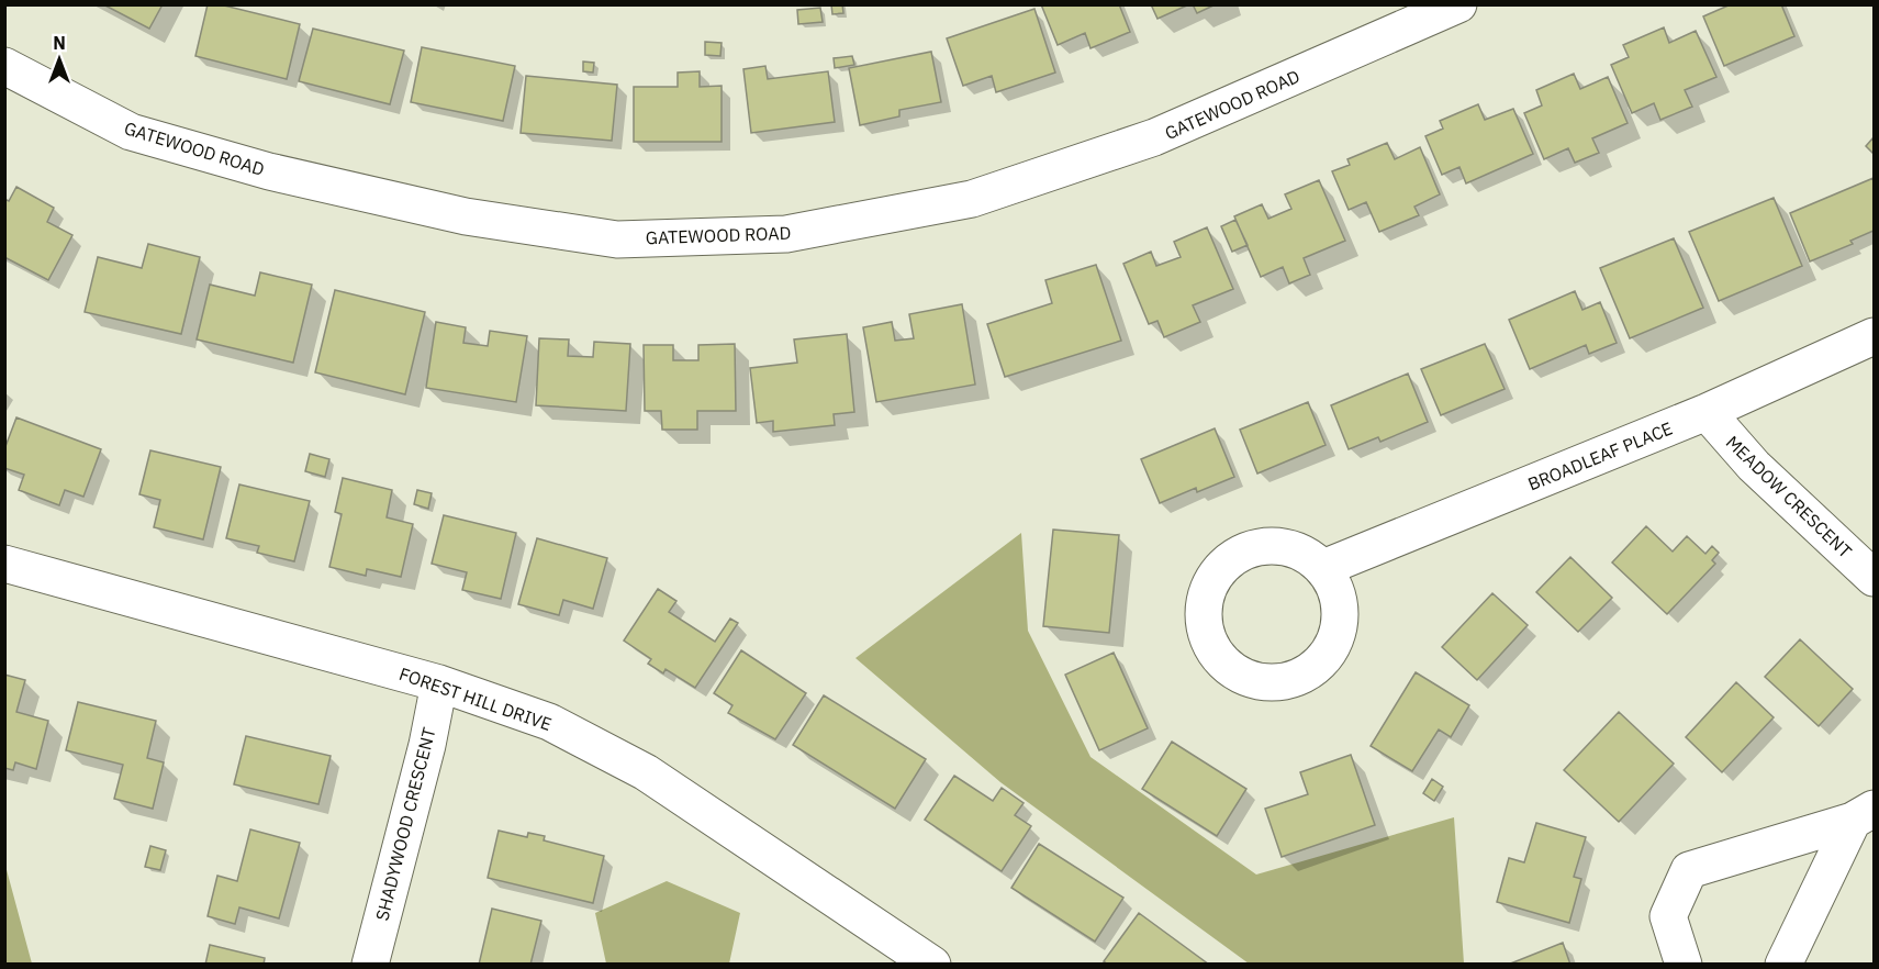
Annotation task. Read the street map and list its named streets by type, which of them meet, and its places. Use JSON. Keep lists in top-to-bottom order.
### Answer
{
  "streets": {
    "street": [
      "GATEWOOD ROAD",
      "BROADLEAF PLACE",
      "MEADOW CRESCENT",
      "FOREST HILL DRIVE",
      "SHADYWOOD CRESCENT"
    ]
  },
  "crossings": [
    ["BROADLEAF PLACE", "MEADOW CRESCENT"],
    ["FOREST HILL DRIVE", "SHADYWOOD CRESCENT"]
  ],
  "north": "top"
}
